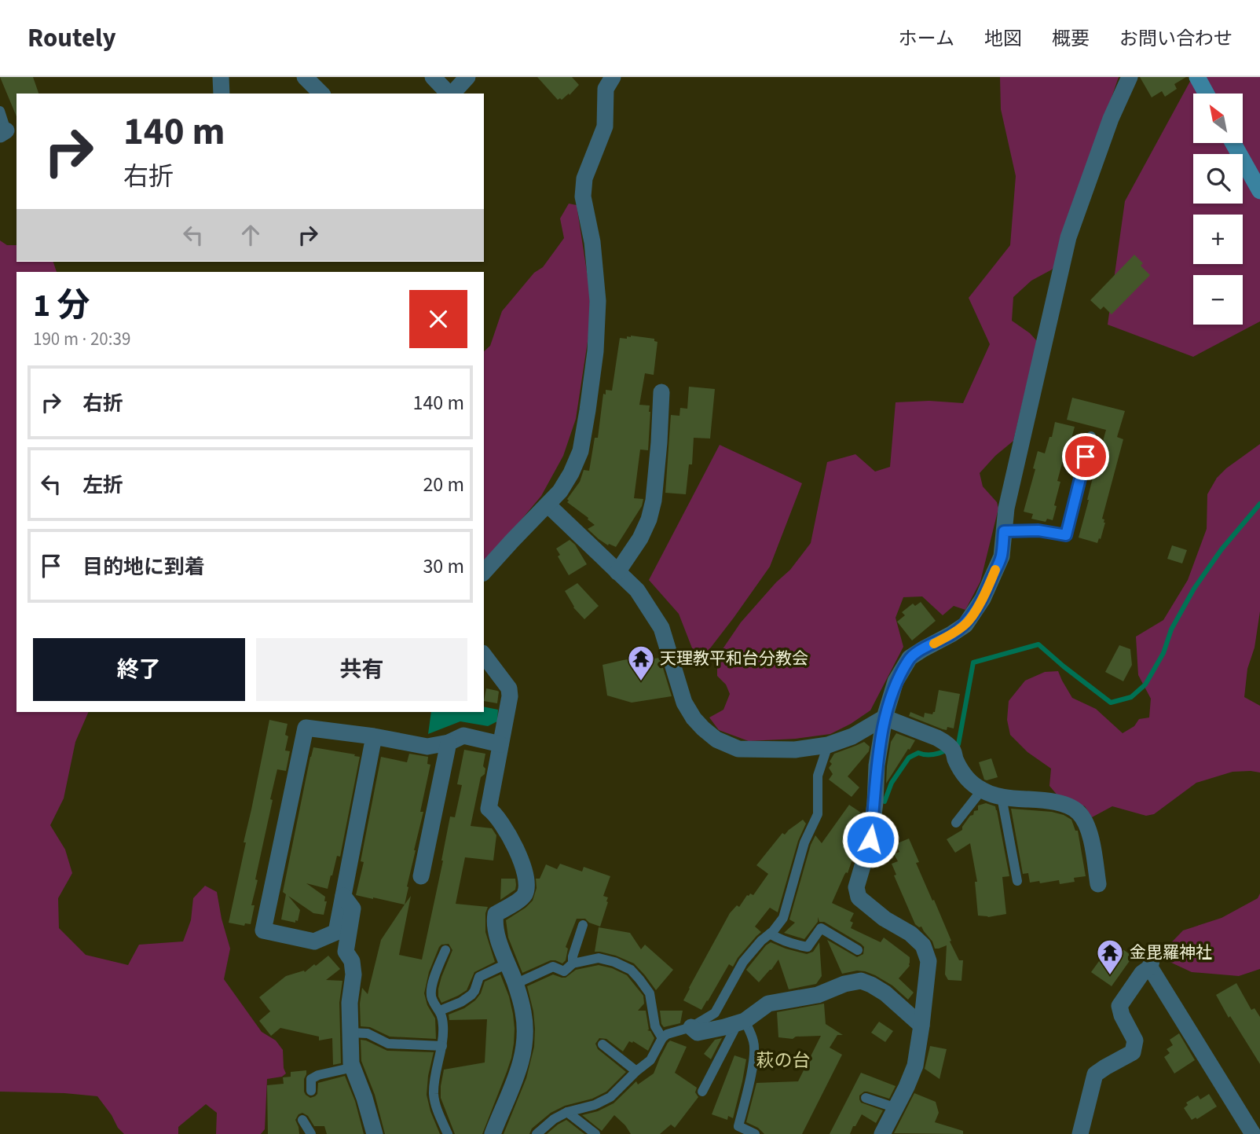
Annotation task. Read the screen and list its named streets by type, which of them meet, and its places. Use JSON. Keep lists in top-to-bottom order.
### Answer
{
  "districts": ["萩の台"],
  "places": {
    "temple": ["天理教平和台分教会", "金毘羅神社"]
  },
  "north": "top left",
  "page": {
    "header": "Routely",
    "nav": [
      "ホーム",
      "地図",
      "概要",
      "お問い合わせ"
    ],
    "map_buttons": ["+", "−"],
    "turn": ["140 m", "右折"],
    "heading": ["1 分", "190 m · 20:39"],
    "list": [
      {
        "name": "右折",
        "value": "140 m"
      },
      {
        "name": "左折",
        "value": "20 m"
      },
      {
        "name": "目的地に到着",
        "value": "30 m"
      }
    ],
    "buttons": ["終了", "共有"]
  }
}
